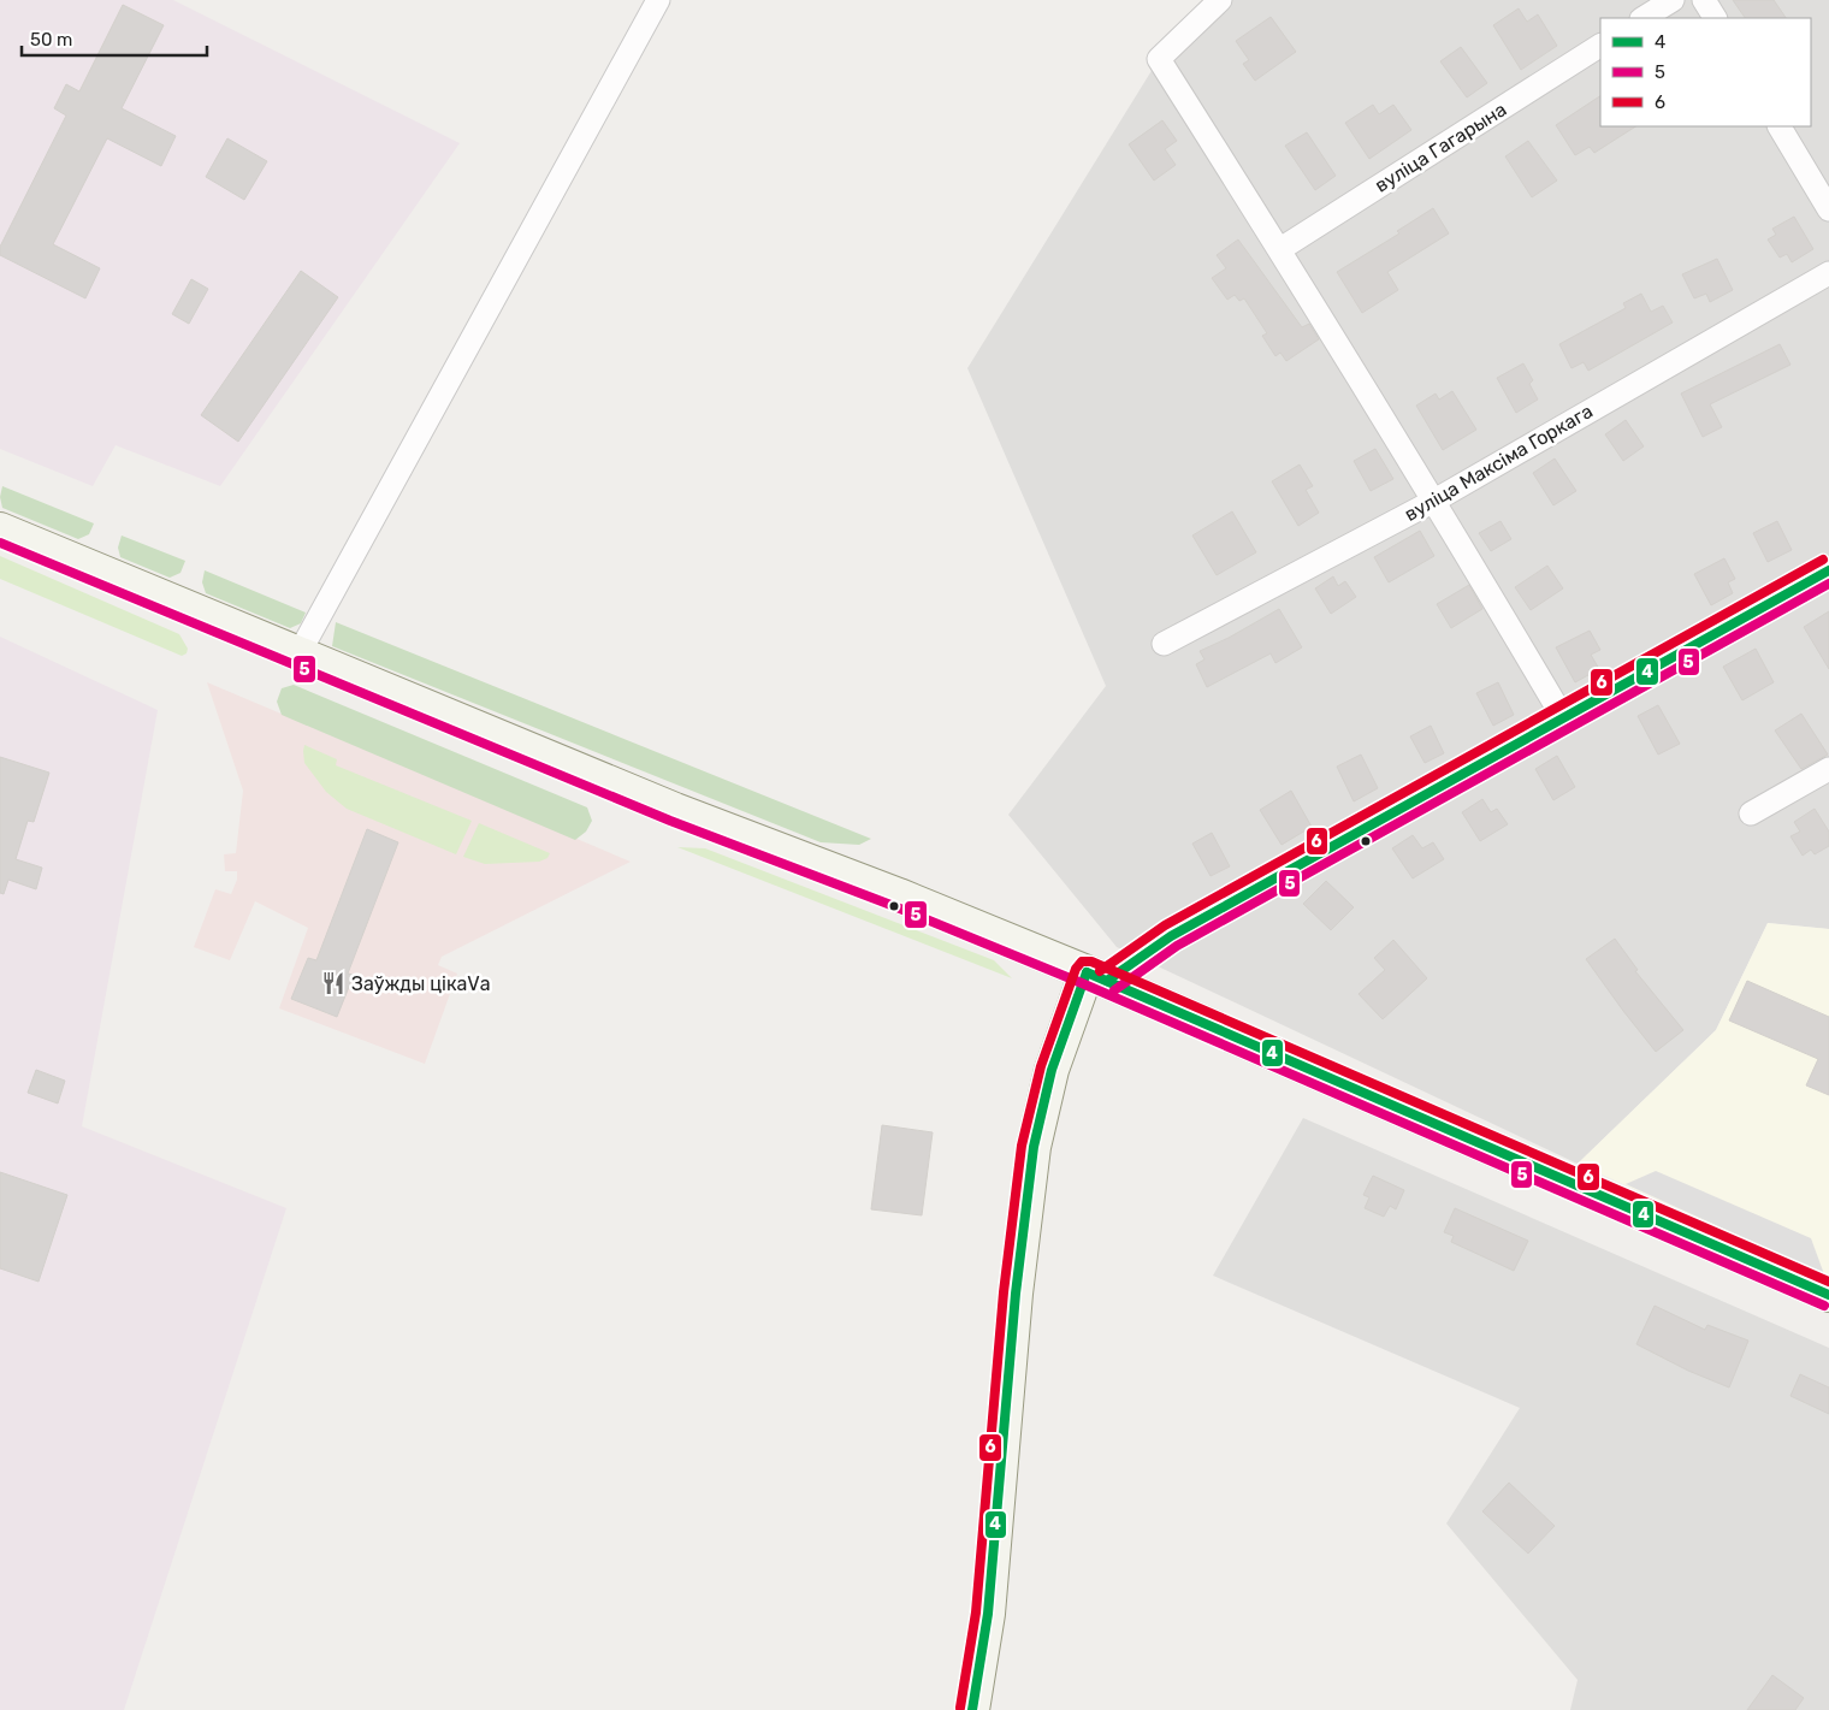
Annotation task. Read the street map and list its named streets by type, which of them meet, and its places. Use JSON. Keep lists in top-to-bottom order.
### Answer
{
  "streets": {
    "street": ["вуліца Гагарына", "вуліца Максіма Горкага"]
  },
  "places": {
    "restaurant": ["Заўжды цікаVа"]
  },
  "lines": ["transit line 5", "transit line 6", "transit line 4"],
  "legend": ["4", "5", "6"],
  "scale_bar": "50 m"
}
